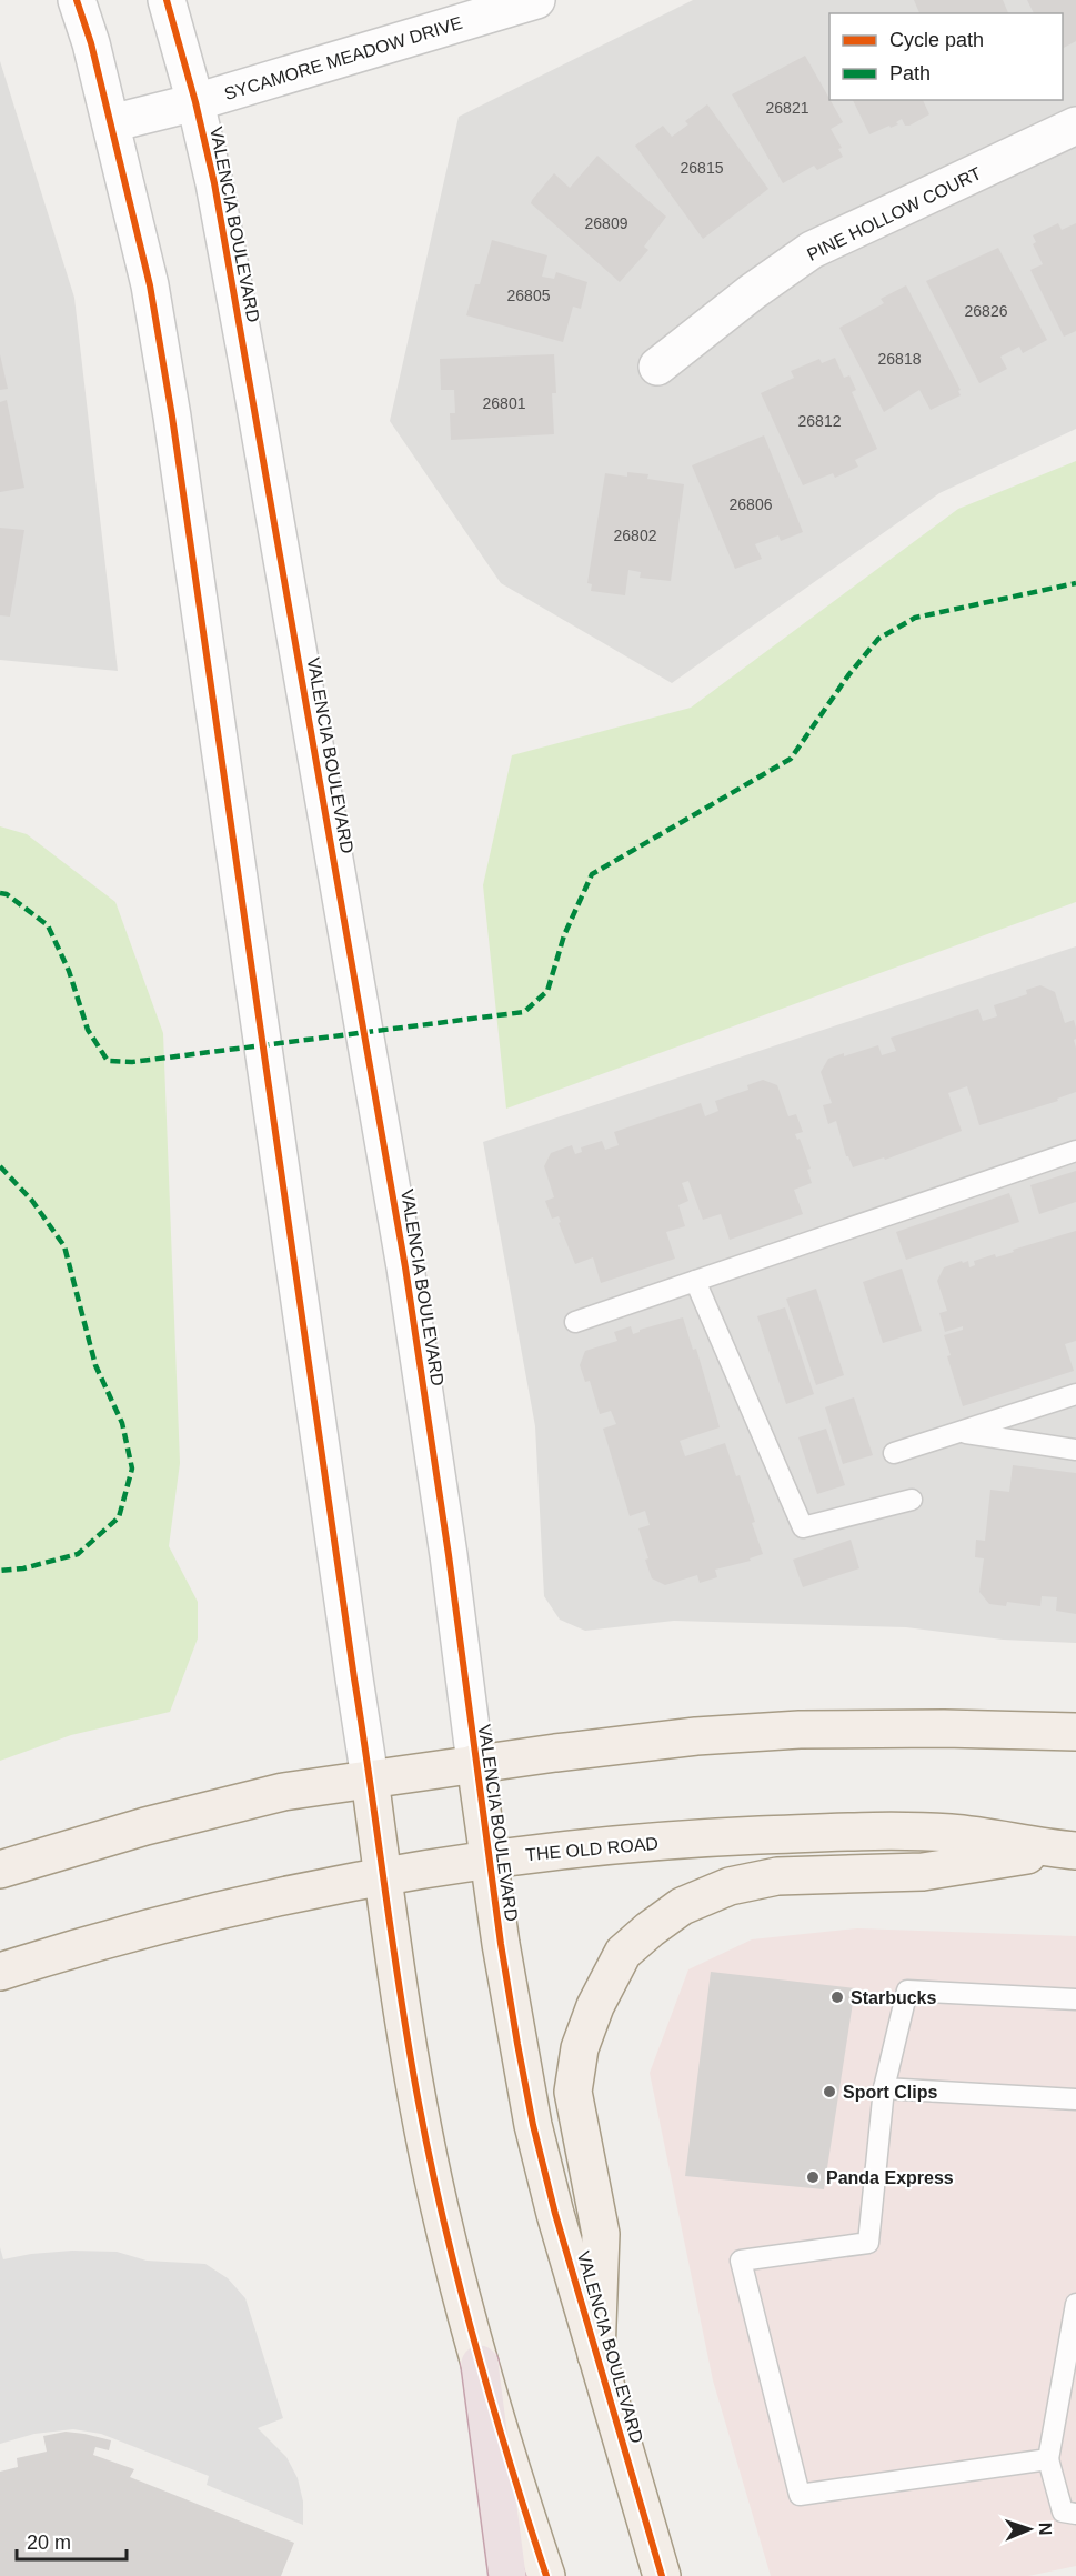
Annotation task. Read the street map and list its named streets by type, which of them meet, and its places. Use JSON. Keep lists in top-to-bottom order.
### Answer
{
  "streets": {
    "main road": ["VALENCIA BOULEVARD", "THE OLD ROAD"],
    "street": ["SYCAMORE MEADOW DRIVE", "PINE HOLLOW COURT"]
  },
  "crossings": [
    ["SYCAMORE MEADOW DRIVE", "VALENCIA BOULEVARD"],
    ["VALENCIA BOULEVARD", "THE OLD ROAD"]
  ],
  "places": ["Starbucks", "Sport Clips", "Panda Express"],
  "house_numbers": [
    "26821",
    "26815",
    "26809",
    "26805",
    "26826",
    "26818",
    "26801",
    "26812",
    "26806",
    "26802"
  ],
  "legend": ["Cycle path", "Path"],
  "scale_bar": "20 m",
  "north": "right"
}
